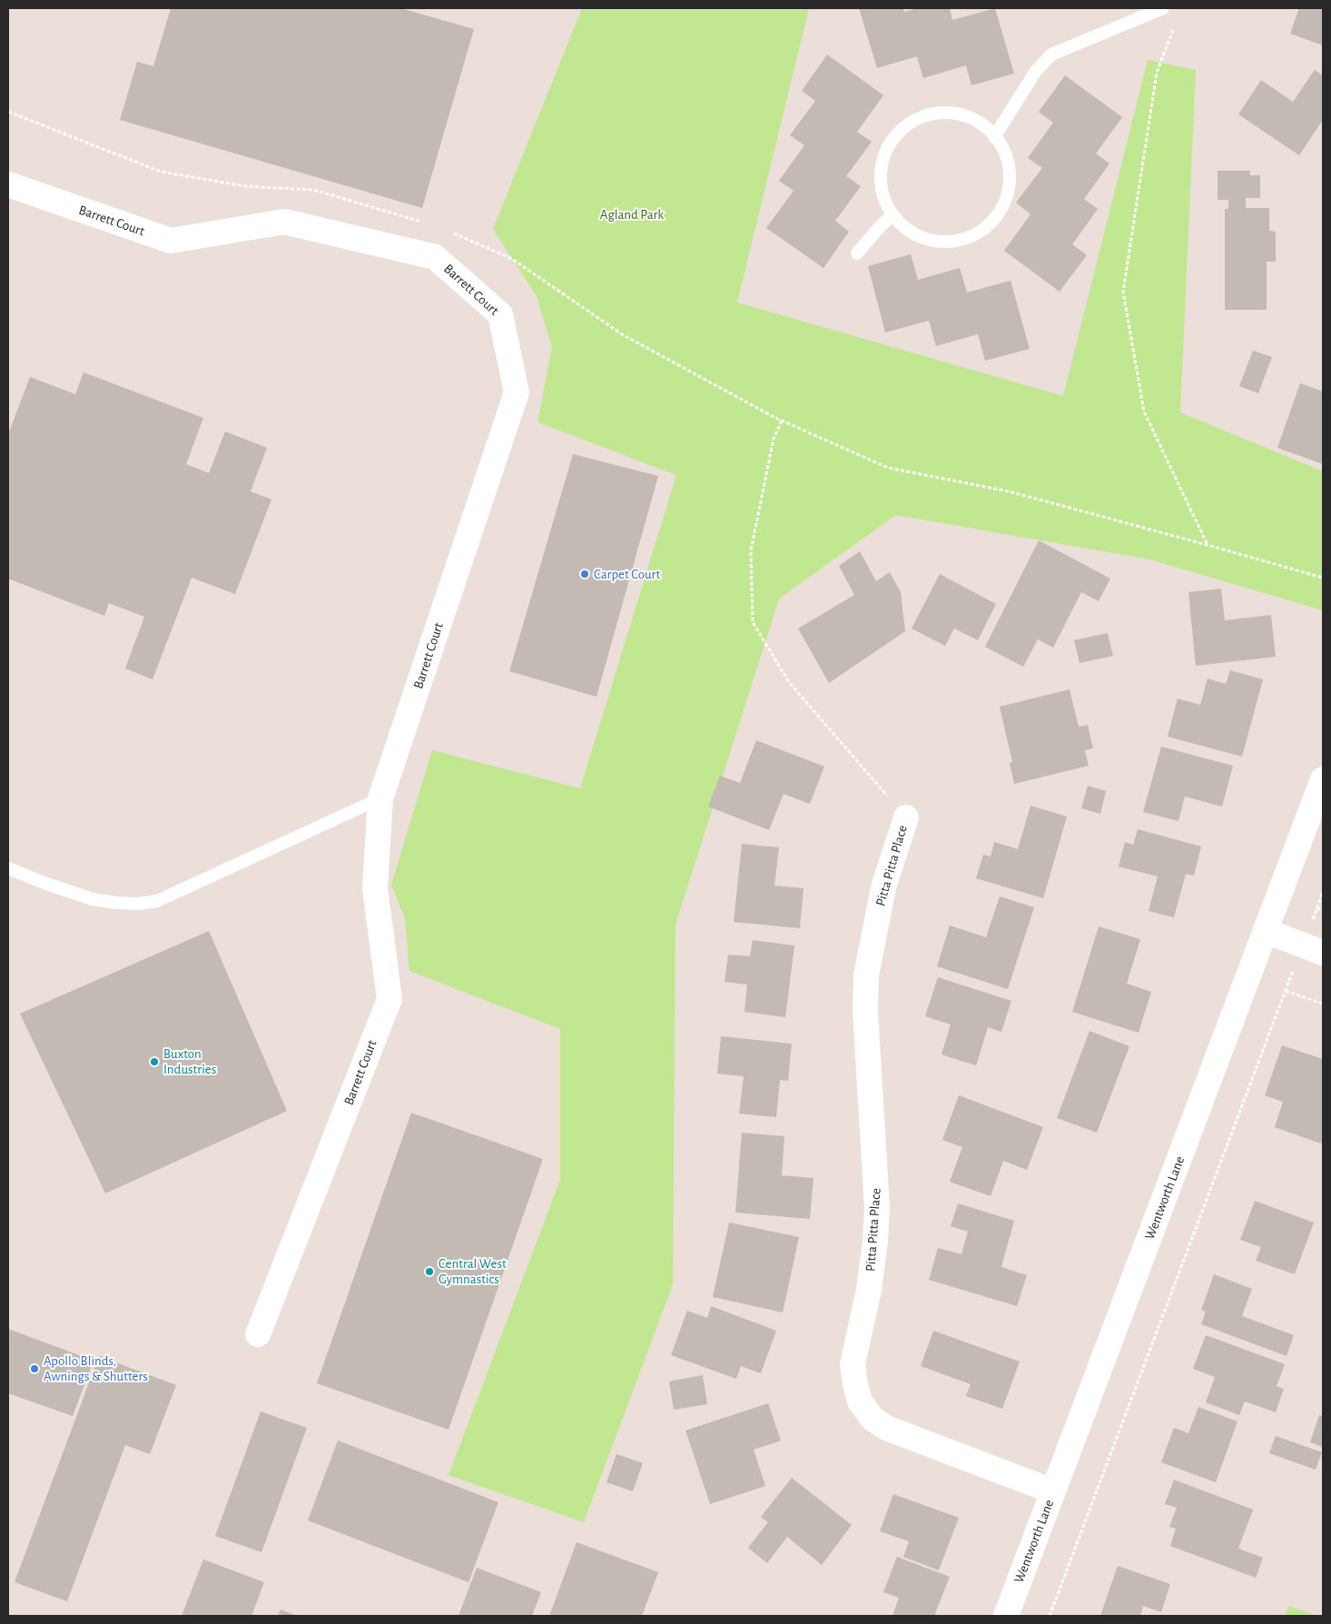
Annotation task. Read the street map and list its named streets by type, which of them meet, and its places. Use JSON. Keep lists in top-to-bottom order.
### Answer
{
  "streets": {
    "street": ["Barrett Court", "Pitta Pitta Place", "Wentworth Lane"]
  },
  "crossings": [
    ["Pitta Pitta Place", "Wentworth Lane"]
  ],
  "parks": ["Agland Park"],
  "places": [
    "Carpet Court",
    "Buxton Industries",
    "Central West Gymnastics",
    "Apollo Blinds, Awnings & Shutters"
  ]
}
